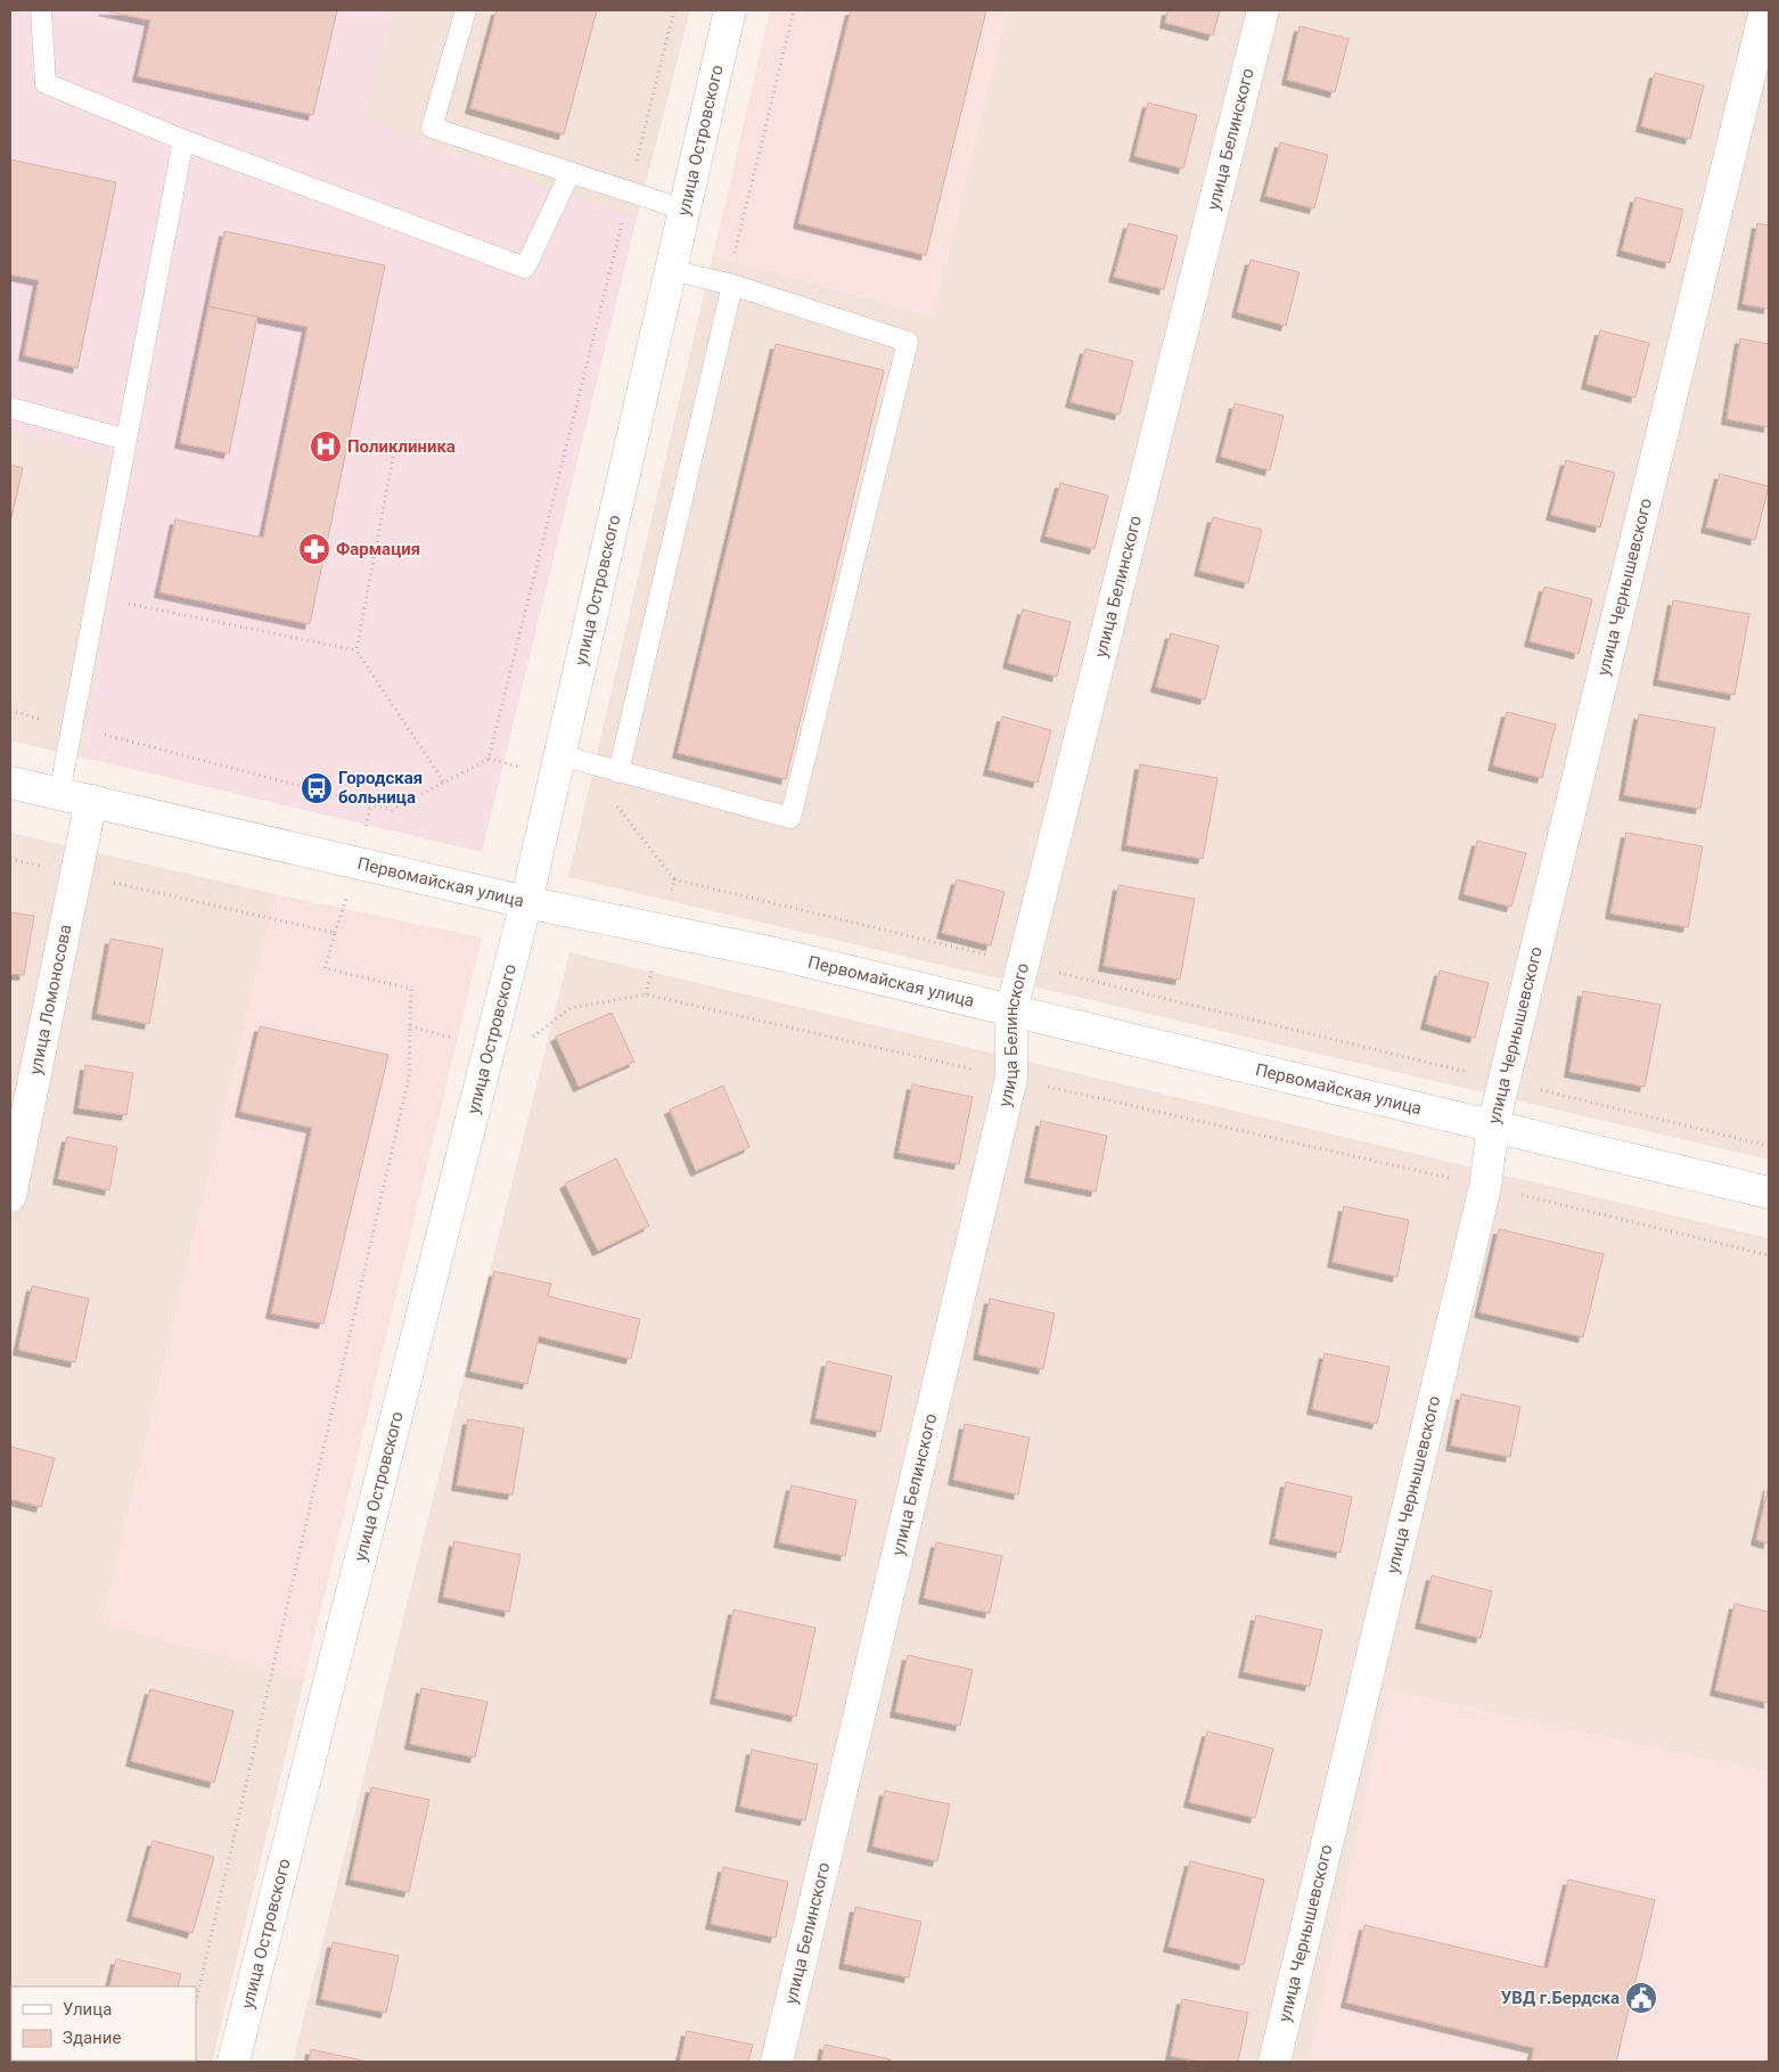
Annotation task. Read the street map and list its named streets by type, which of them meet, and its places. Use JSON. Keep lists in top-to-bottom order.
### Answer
{
  "streets": {
    "street": [
      "улица Белинского",
      "улица Островского",
      "улица Чернышевского",
      "Первомайская улица",
      "улица Ломоносова"
    ]
  },
  "crossings": [
    ["улица Белинского", "Первомайская улица"],
    ["улица Островского", "Первомайская улица"],
    ["улица Чернышевского", "Первомайская улица"],
    ["Первомайская улица", "улица Ломоносова"]
  ],
  "places": {
    "hospital": ["Поликлиника"],
    "pharmacy": ["Фармация"],
    "bus stop": ["Городская больница"],
    "public building": ["УВД г.Бердска"]
  },
  "legend": ["Улица", "Здание"]
}
